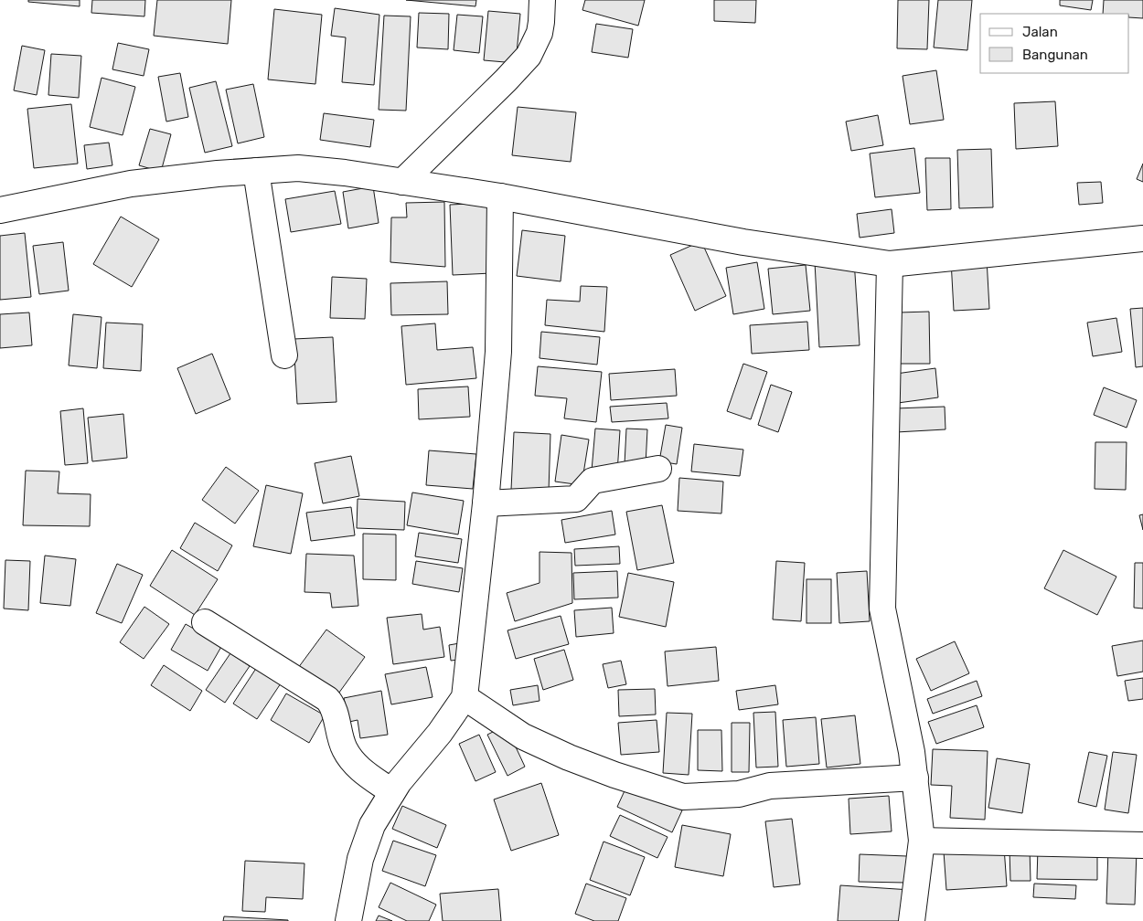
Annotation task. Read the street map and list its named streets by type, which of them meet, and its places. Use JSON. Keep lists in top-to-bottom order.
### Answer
{
  "legend": ["Jalan", "Bangunan"]
}
